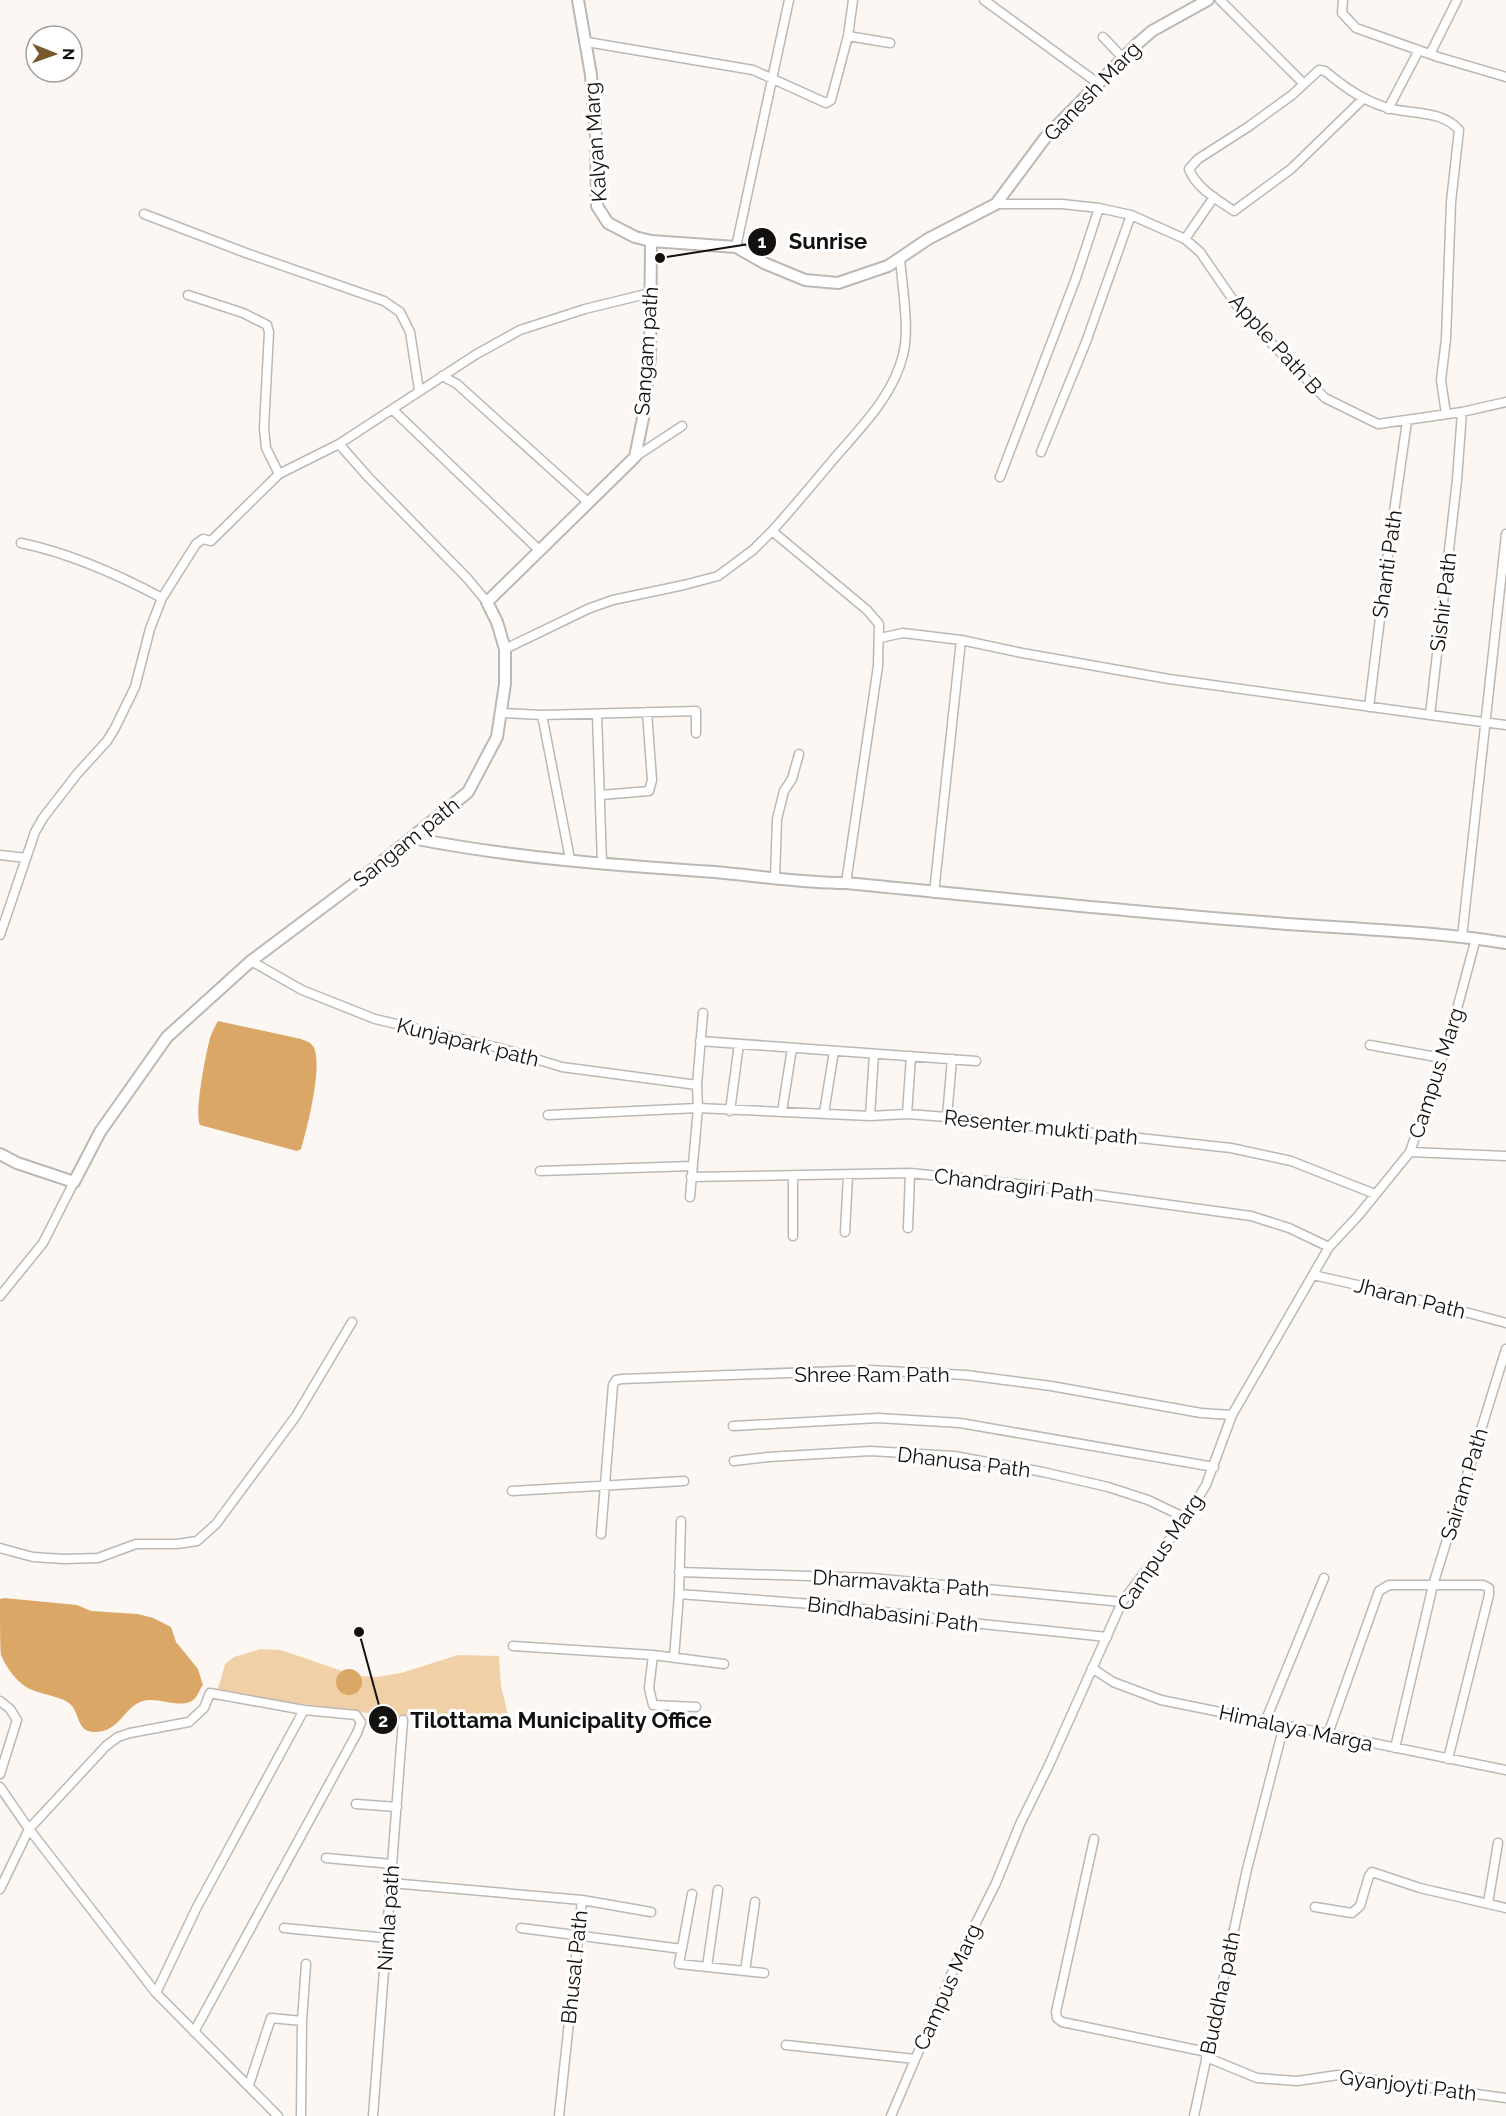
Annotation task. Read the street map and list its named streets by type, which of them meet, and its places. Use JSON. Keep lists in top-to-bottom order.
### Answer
{
  "streets": {
    "street": [
      "Ganesh Marg",
      "Kalyan Marg",
      "Apple Path B",
      "Sangam path",
      "Shanti Path",
      "Sishir Path",
      "Kunjapark path",
      "Campus Marg",
      "Resenter mukti path",
      "Chandragiri Path",
      "Jharan Path",
      "Shree Ram Path",
      "Dhanusa Path",
      "Sairam Path",
      "Dharmavakta Path",
      "Bindhabasini Path",
      "Himalaya Marga",
      "Nimla path",
      "Bhusal Path",
      "Buddha path",
      "Gyanjoyti Path"
    ]
  },
  "crossings": [
    ["Ganesh Marg", "Kalyan Marg"],
    ["Ganesh Marg", "Apple Path B"],
    ["Kalyan Marg", "Apple Path B"],
    ["Kalyan Marg", "Sangam path"],
    ["Apple Path B", "Shanti Path"],
    ["Apple Path B", "Sishir Path"],
    ["Sangam path", "Kunjapark path"],
    ["Campus Marg", "Resenter mukti path"],
    ["Campus Marg", "Chandragiri Path"],
    ["Campus Marg", "Jharan Path"],
    ["Campus Marg", "Shree Ram Path"],
    ["Campus Marg", "Dhanusa Path"],
    ["Campus Marg", "Dharmavakta Path"],
    ["Campus Marg", "Bindhabasini Path"],
    ["Campus Marg", "Himalaya Marga"],
    ["Sairam Path", "Himalaya Marga"],
    ["Himalaya Marga", "Buddha path"],
    ["Nimla path", "Bhusal Path"],
    ["Buddha path", "Gyanjoyti Path"]
  ],
  "places": ["Sunrise", "Tilottama Municipality Office"],
  "north": "right"
}
